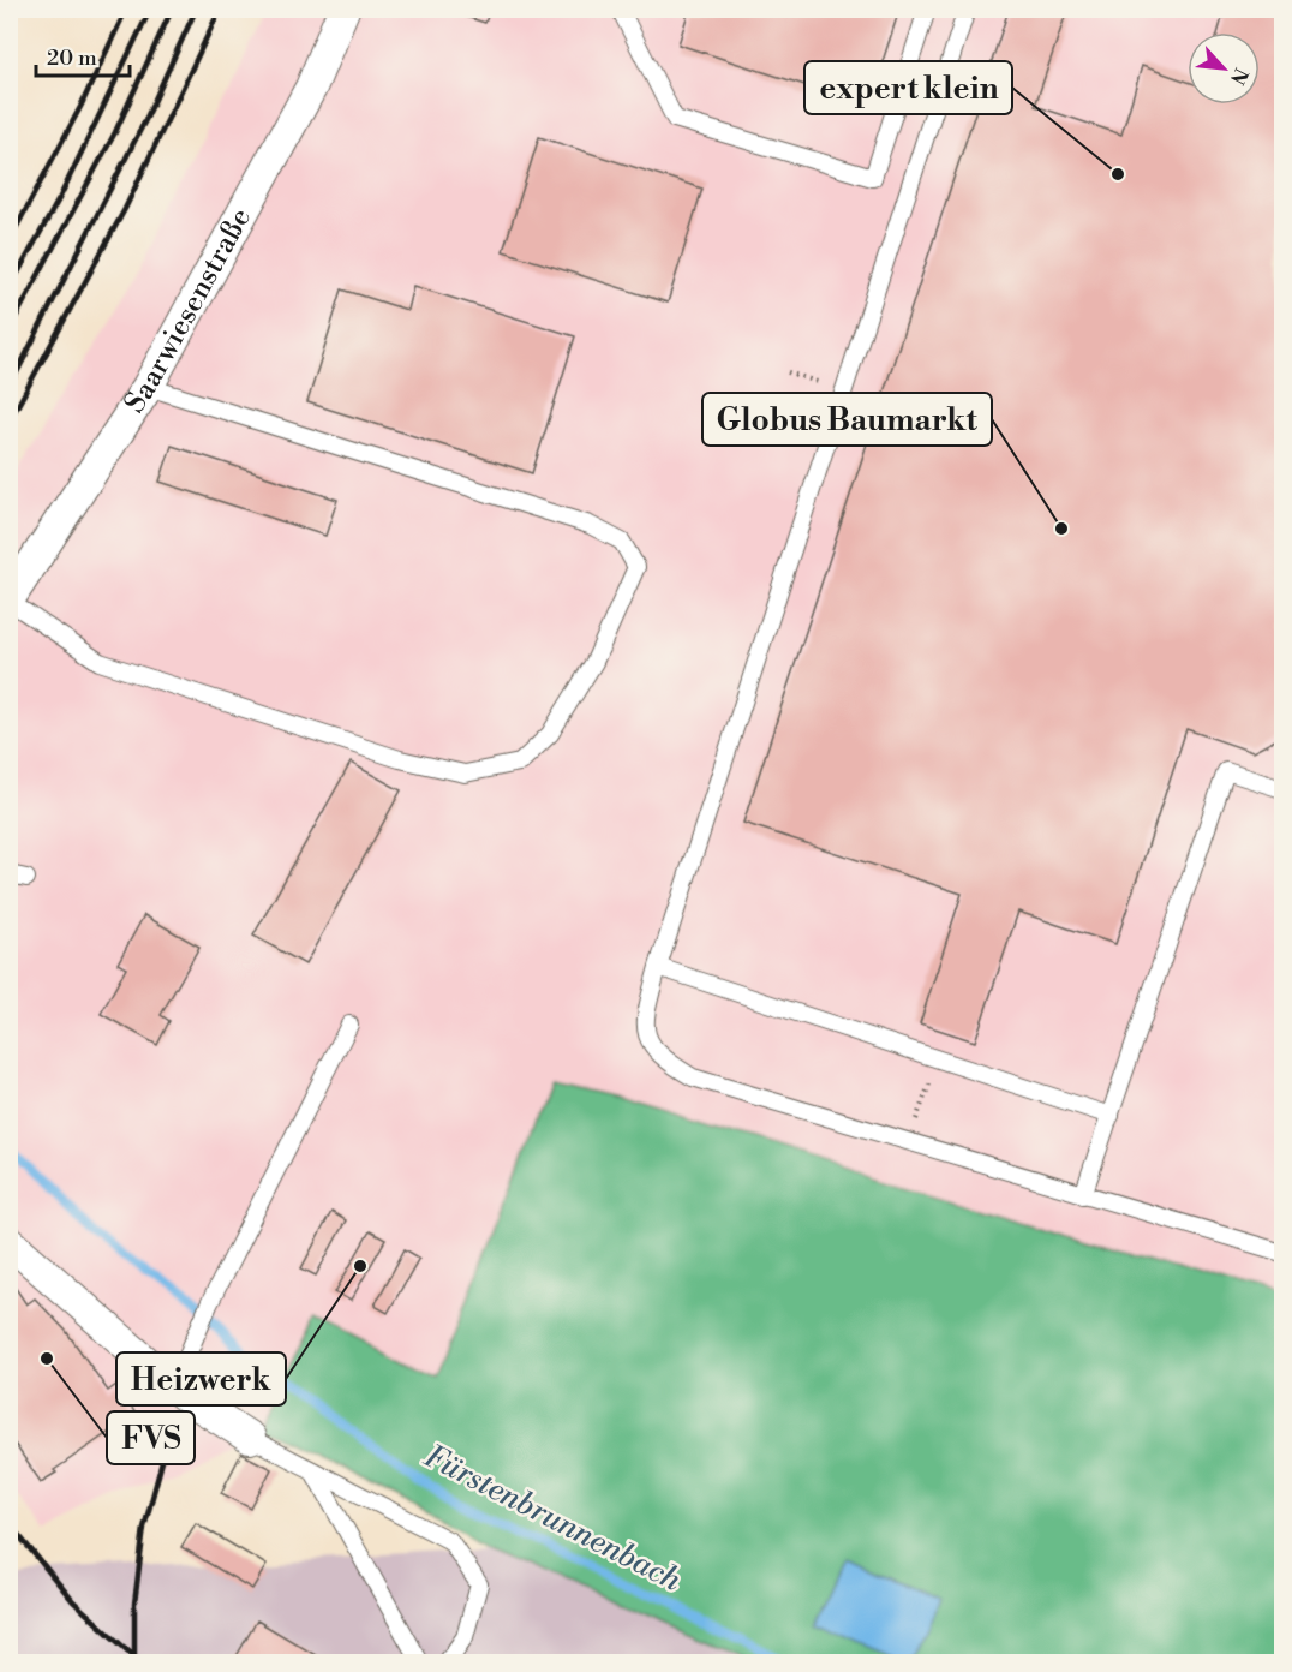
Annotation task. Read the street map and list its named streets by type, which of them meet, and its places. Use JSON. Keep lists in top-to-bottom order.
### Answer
{
  "streets": {
    "street": ["Saarwiesenstraße"]
  },
  "water": ["Fürstenbrunnenbach"],
  "places": [
    "expert klein",
    "Globus Baumarkt",
    "Heizwerk",
    "FVS"
  ],
  "scale_bar": "20 m",
  "north": "bottom right"
}
